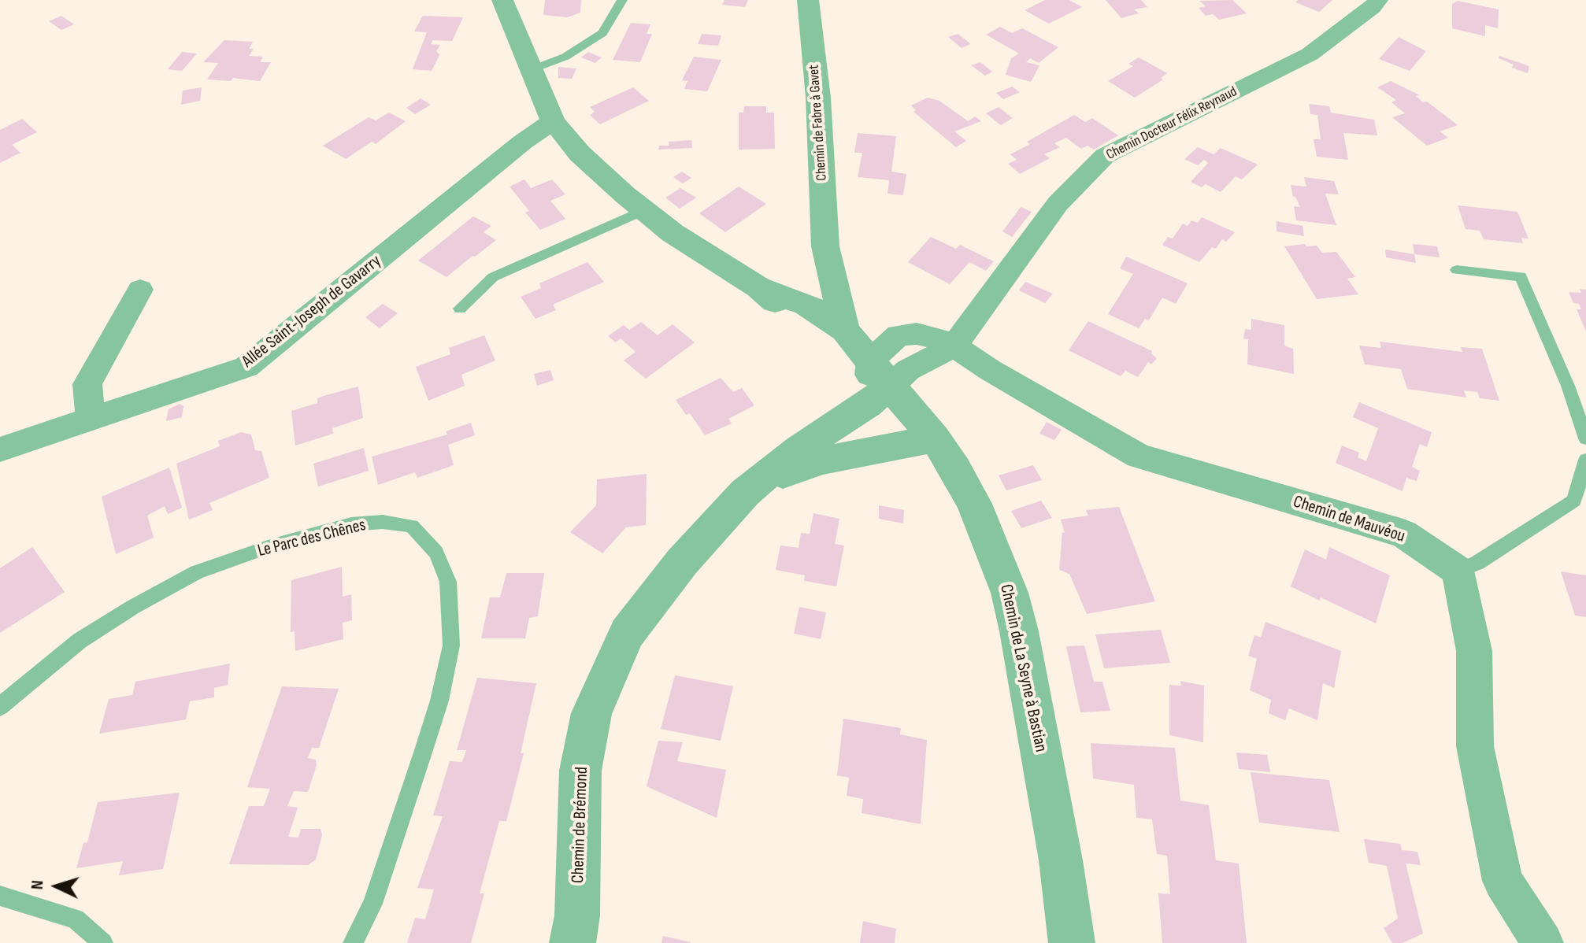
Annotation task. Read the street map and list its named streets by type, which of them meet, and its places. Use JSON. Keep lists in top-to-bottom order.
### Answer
{
  "streets": {
    "street": [
      "Chemin de Fabre à Gavet",
      "Chemin Docteur Félix Reynaud",
      "Allée Saint-Joseph de Gavarry",
      "Chemin de Mauvéou",
      "Chemin de La Seyne à Bastian",
      "Chemin de Brémond"
    ],
    "lane": ["Le Parc des Chênes"]
  },
  "crossings": [
    ["Chemin de Fabre à Gavet", "Chemin de La Seyne à Bastian"],
    ["Chemin Docteur Félix Reynaud", "Chemin de Mauvéou"],
    ["Allée Saint-Joseph de Gavarry", "Chemin de La Seyne à Bastian"],
    ["Chemin de La Seyne à Bastian", "Chemin de Brémond"]
  ],
  "north": "left"
}
